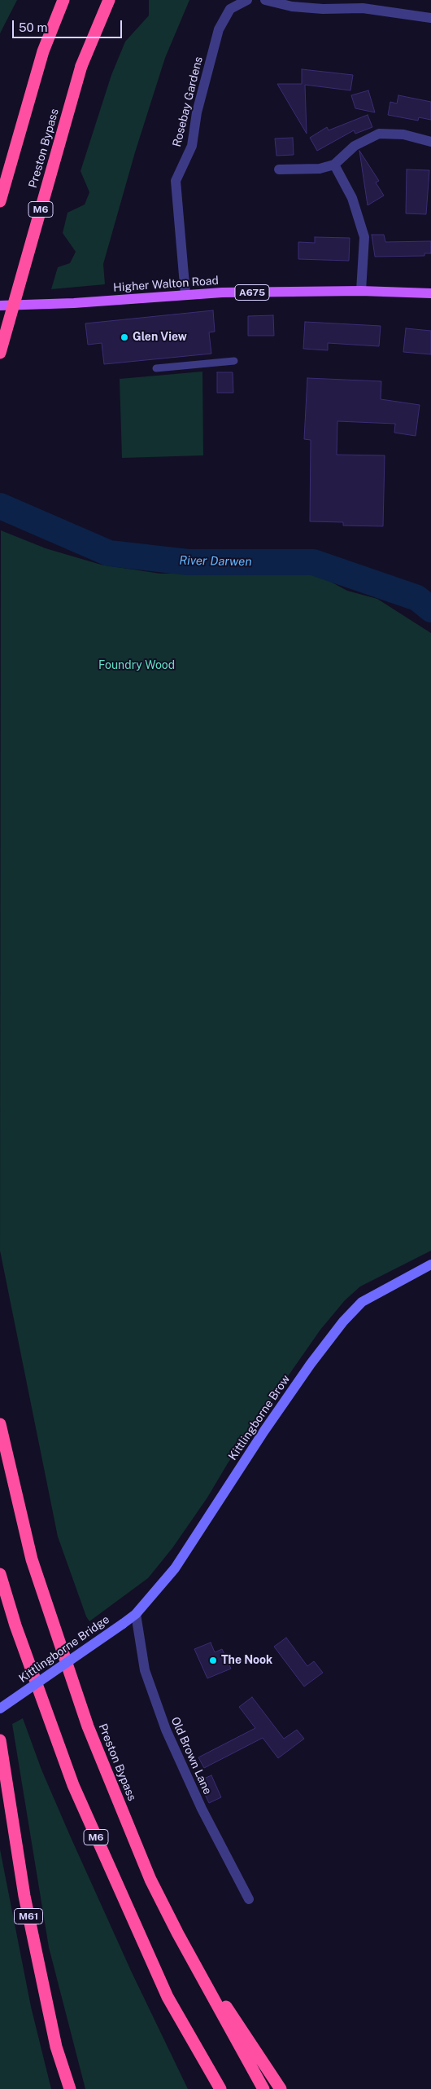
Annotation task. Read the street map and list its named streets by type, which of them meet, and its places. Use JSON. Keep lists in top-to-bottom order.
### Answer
{
  "streets": {
    "highway": ["Preston Bypass", "M6", "M61"],
    "main road": ["Higher Walton Road", "A675"],
    "street": [
      "Rosebay Gardens",
      "Kittlingborne Brow",
      "Kittlingborne Bridge",
      "Old Brown Lane"
    ]
  },
  "crossings": [
    ["Rosebay Gardens", "Higher Walton Road"],
    ["Kittlingborne Brow", "Kittlingborne Bridge"],
    ["Kittlingborne Brow", "Old Brown Lane"]
  ],
  "water": ["River Darwen"],
  "parks": ["Foundry Wood"],
  "places": ["Glen View", "The Nook"],
  "scale_bar": "50 m"
}
